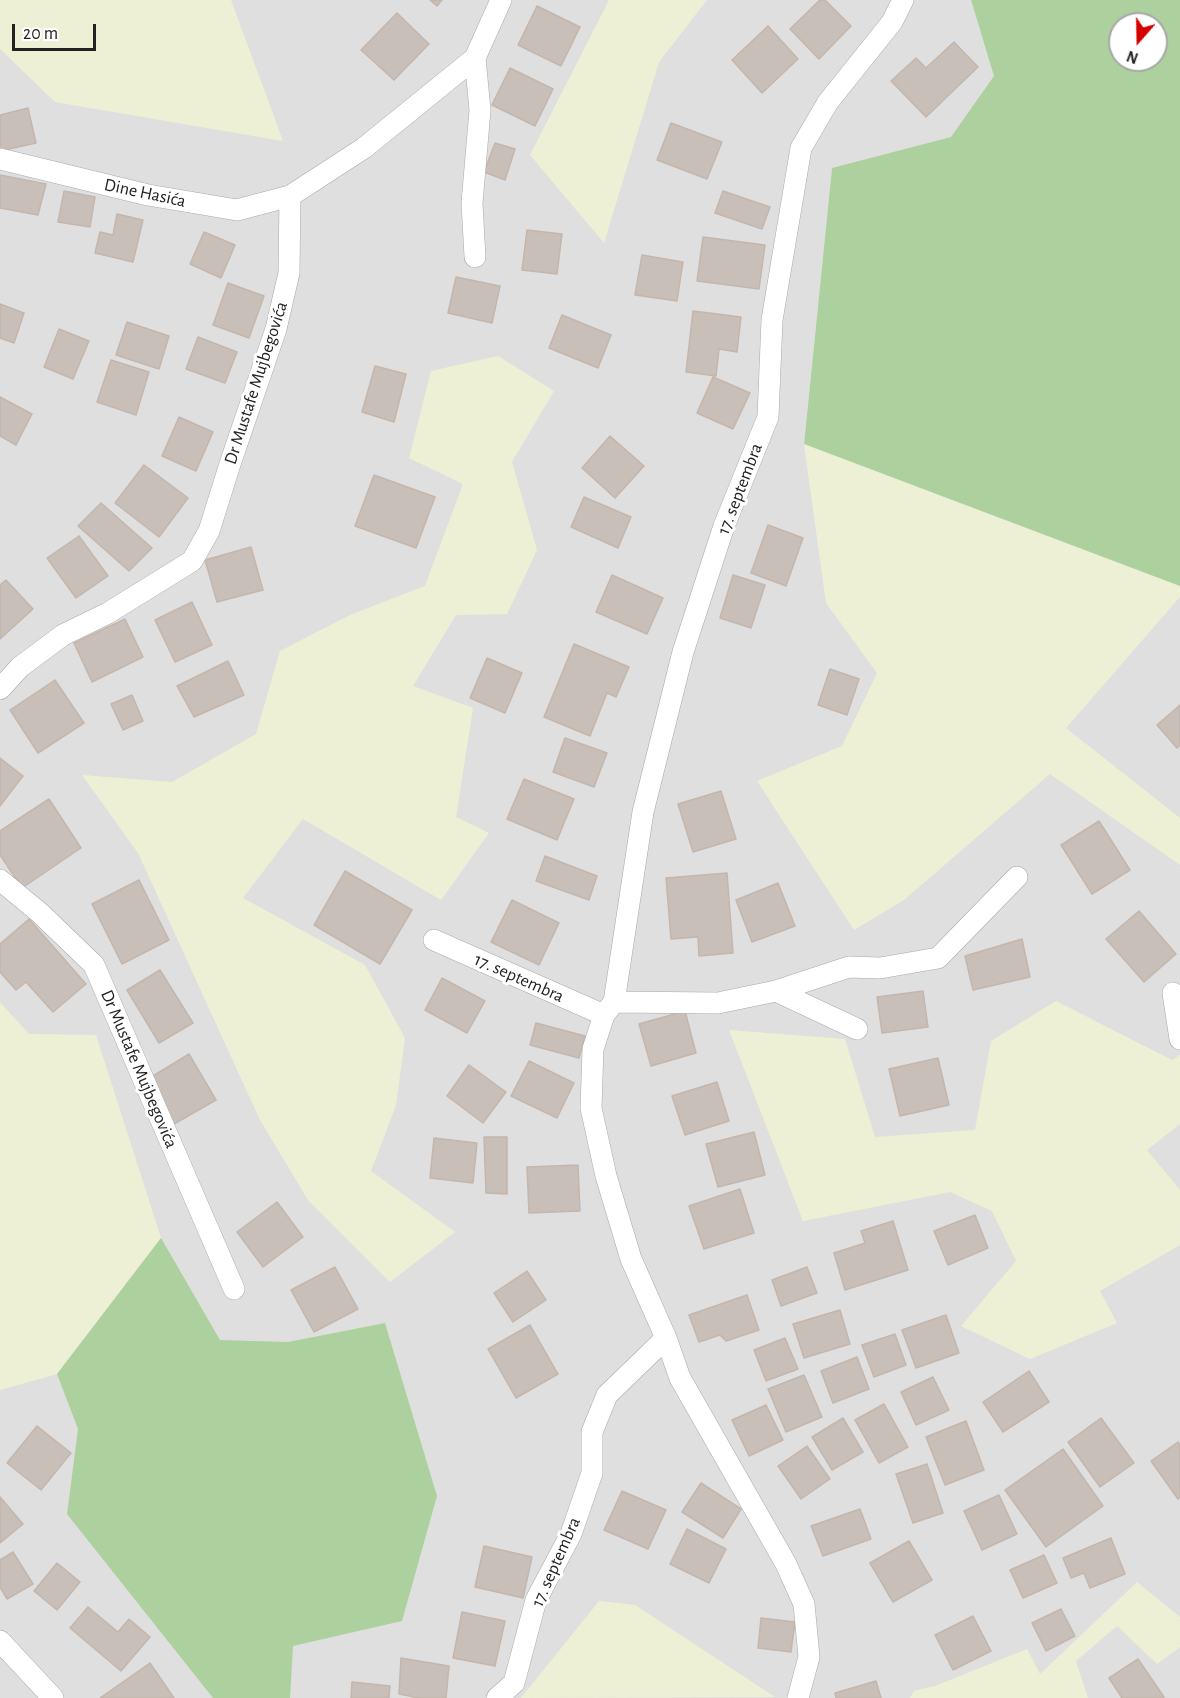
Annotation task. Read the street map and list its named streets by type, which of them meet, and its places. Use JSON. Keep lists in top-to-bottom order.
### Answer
{
  "streets": {
    "street": ["Dine Hasića", "Dr Mustafe Mujbegovića", "17. septembra"]
  },
  "crossings": [
    ["Dine Hasića", "Dr Mustafe Mujbegovića"]
  ],
  "scale_bar": "20 m",
  "north": "bottom"
}
